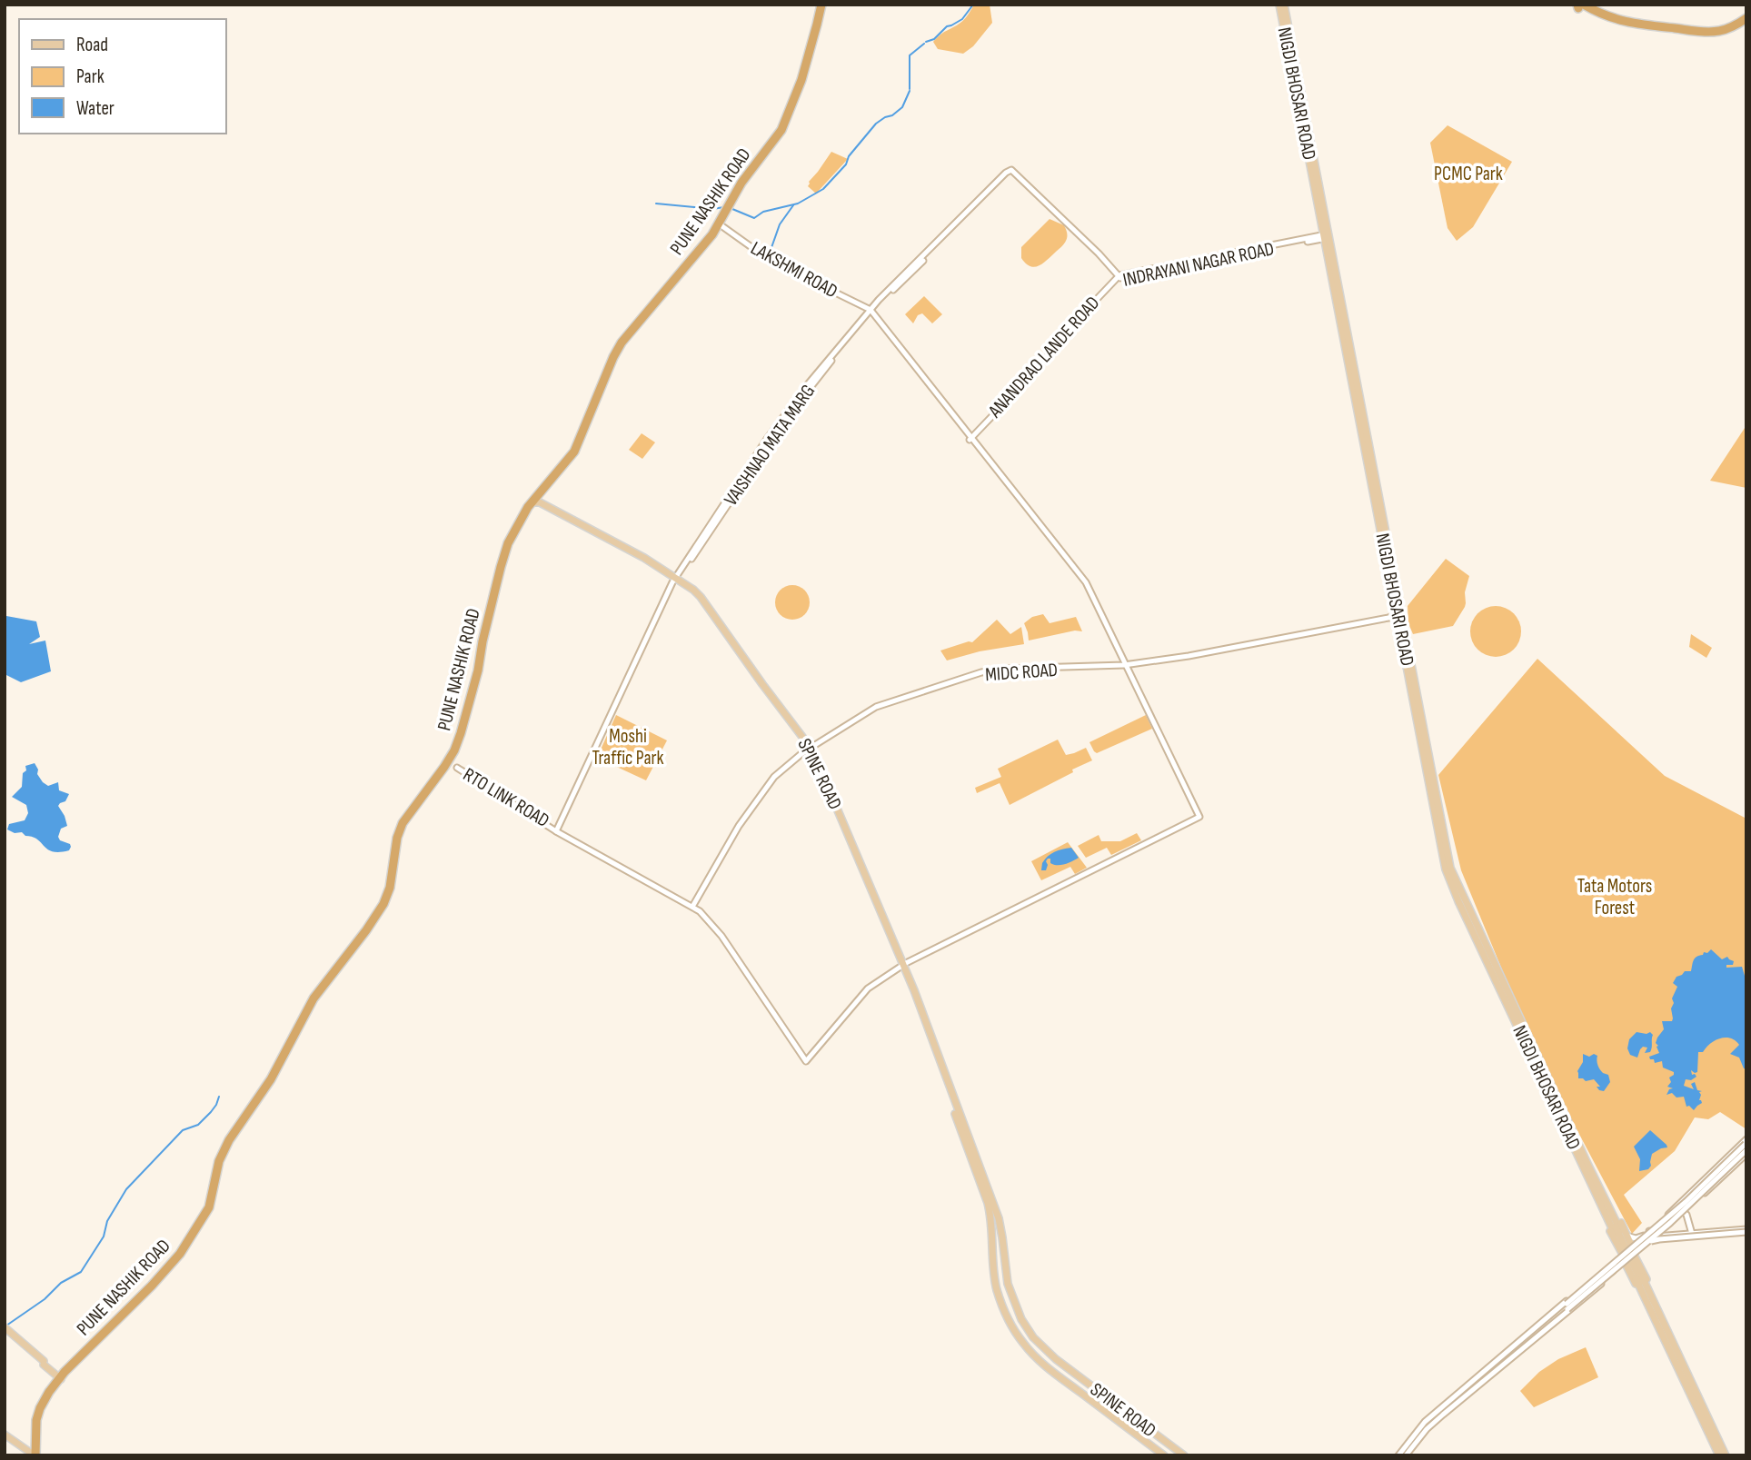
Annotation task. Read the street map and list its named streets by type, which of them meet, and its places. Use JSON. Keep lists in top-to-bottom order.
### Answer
{
  "streets": {
    "highway": ["PUNE NASHIK ROAD"],
    "main road": [
      "NIGDI BHOSARI ROAD",
      "INDRAYANI NAGAR ROAD",
      "LAKSHMI ROAD",
      "ANANDRAO LANDE ROAD",
      "VAISHNAO MATA MARG",
      "MIDC ROAD",
      "SPINE ROAD",
      "RTO LINK ROAD"
    ]
  },
  "crossings": [
    ["NIGDI BHOSARI ROAD", "INDRAYANI NAGAR ROAD"],
    ["NIGDI BHOSARI ROAD", "MIDC ROAD"],
    ["PUNE NASHIK ROAD", "LAKSHMI ROAD"],
    ["PUNE NASHIK ROAD", "SPINE ROAD"],
    ["PUNE NASHIK ROAD", "RTO LINK ROAD"],
    ["INDRAYANI NAGAR ROAD", "ANANDRAO LANDE ROAD"],
    ["INDRAYANI NAGAR ROAD", "VAISHNAO MATA MARG"],
    ["LAKSHMI ROAD", "VAISHNAO MATA MARG"],
    ["ANANDRAO LANDE ROAD", "VAISHNAO MATA MARG"],
    ["VAISHNAO MATA MARG", "SPINE ROAD"],
    ["VAISHNAO MATA MARG", "RTO LINK ROAD"],
    ["MIDC ROAD", "SPINE ROAD"],
    ["MIDC ROAD", "RTO LINK ROAD"],
    ["SPINE ROAD", "RTO LINK ROAD"]
  ],
  "parks": ["PCMC Park", "Moshi Traffic Park", "Tata Motors Forest"],
  "legend": ["Road", "Park", "Water"]
}
